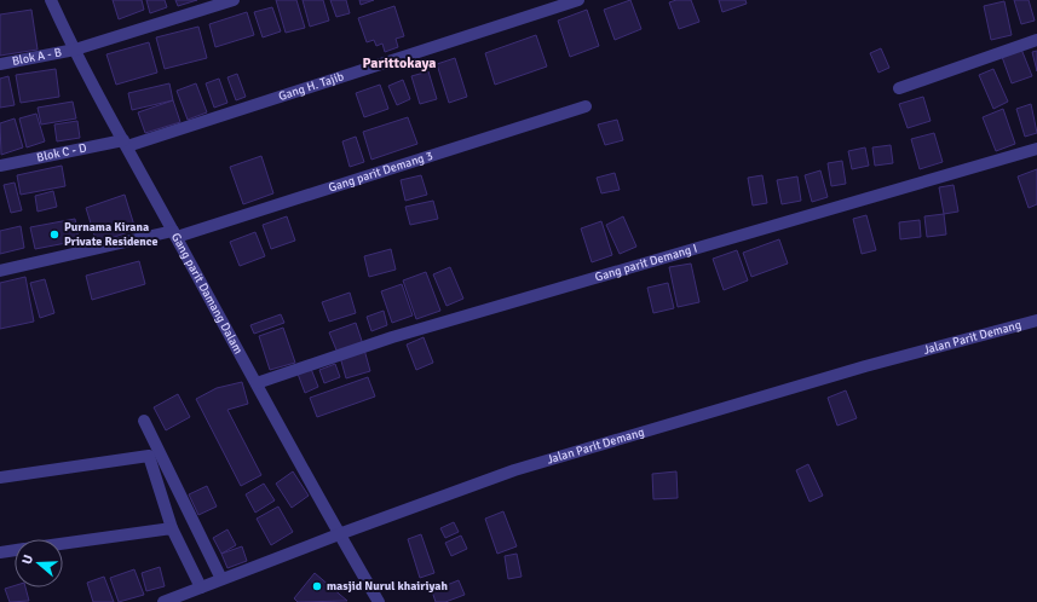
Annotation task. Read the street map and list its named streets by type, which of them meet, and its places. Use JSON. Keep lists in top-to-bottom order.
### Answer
{
  "streets": {
    "street": [
      "Blok A - B",
      "Gang H. Tajib",
      "Blok C - D",
      "Gang parit Demang 3",
      "Gang parit Demang I",
      "Gang parit Damang Dalam",
      "Jalan Parit Demang"
    ]
  },
  "crossings": [
    ["Blok A - B", "Gang parit Damang Dalam"],
    ["Gang H. Tajib", "Blok C - D"],
    ["Gang H. Tajib", "Gang parit Damang Dalam"],
    ["Blok C - D", "Gang parit Damang Dalam"],
    ["Gang parit Demang 3", "Gang parit Damang Dalam"],
    ["Gang parit Demang I", "Gang parit Damang Dalam"],
    ["Gang parit Damang Dalam", "Jalan Parit Demang"]
  ],
  "districts": ["Parittokaya"],
  "places": ["Purnama Kirana Private Residence", "masjid Nurul khairiyah"],
  "north": "left"
}
